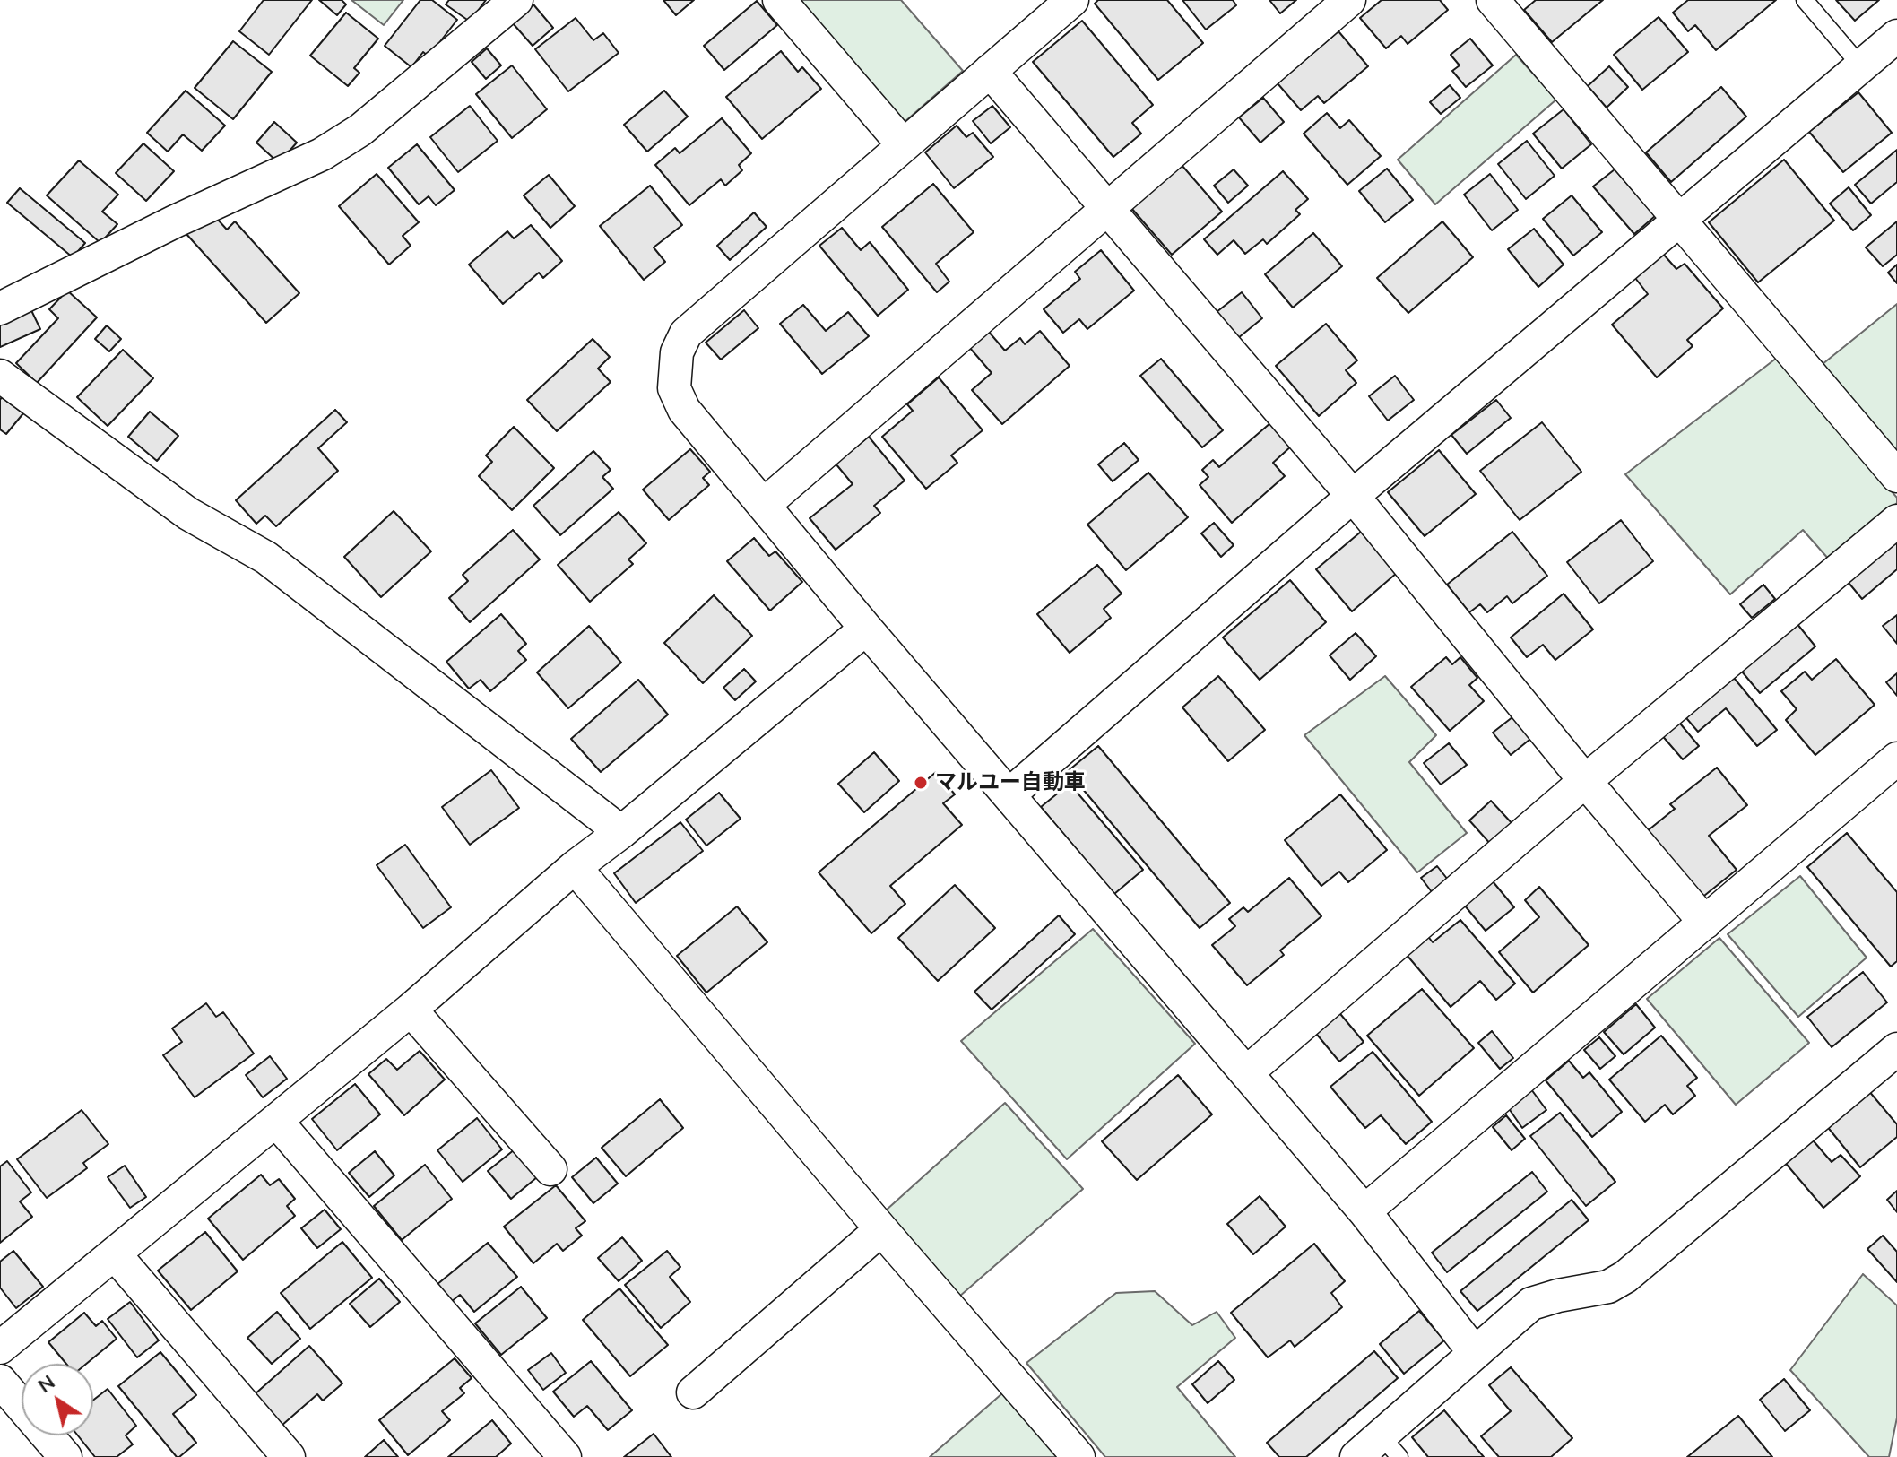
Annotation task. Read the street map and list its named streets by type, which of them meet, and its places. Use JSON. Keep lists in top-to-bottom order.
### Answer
{
  "places": ["マルユー自動車"],
  "north": "top left"
}
